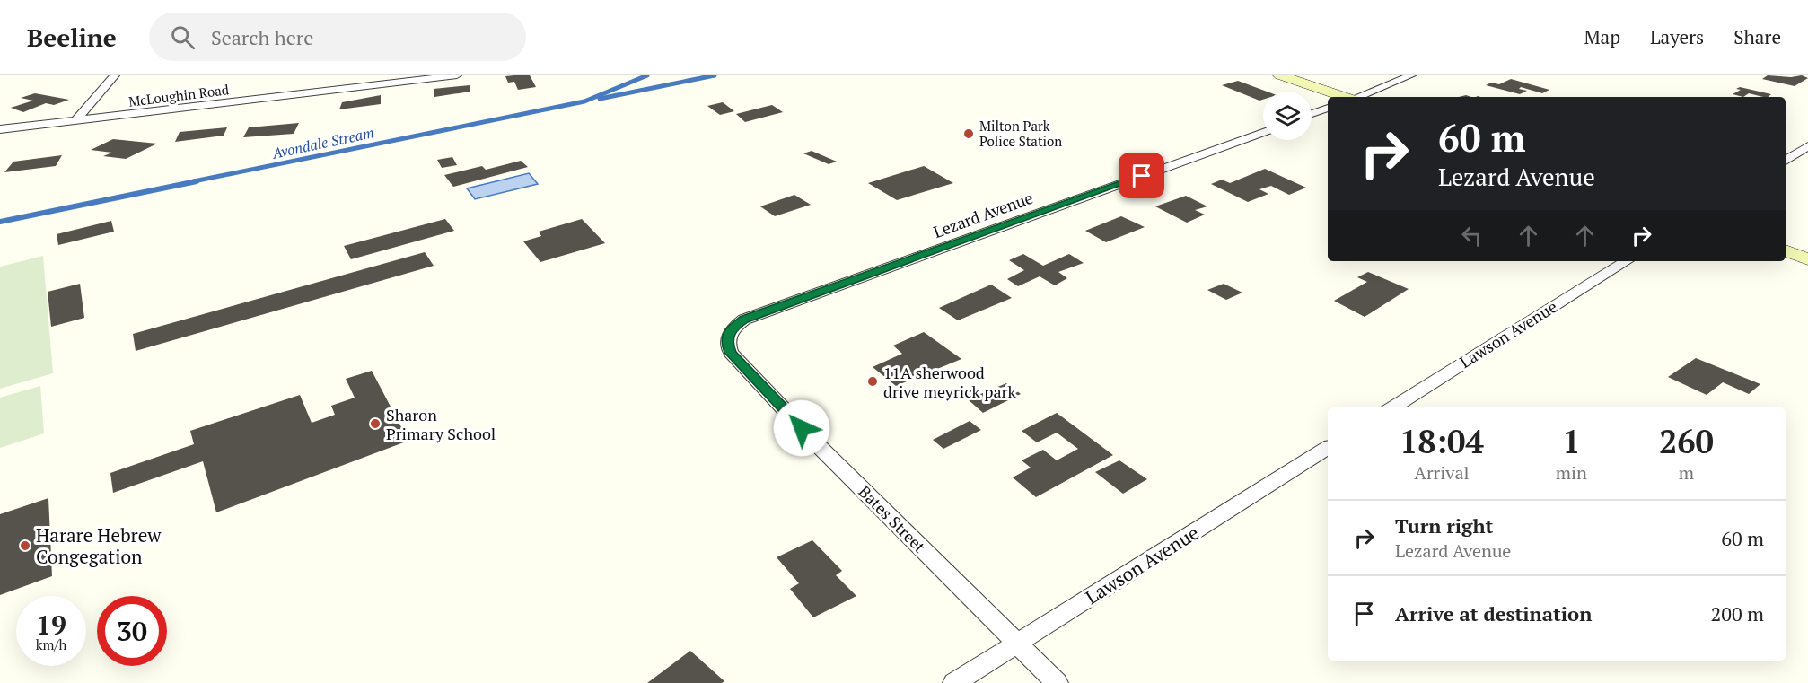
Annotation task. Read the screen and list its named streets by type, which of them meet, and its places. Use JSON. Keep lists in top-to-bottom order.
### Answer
{
  "streets": {
    "street": [
      "McLoughin Road",
      "Lezard Avenue",
      "Lawson Avenue",
      "Bates Street"
    ]
  },
  "crossings": [
    ["Lezard Avenue", "Bates Street"],
    ["Lawson Avenue", "Bates Street"]
  ],
  "water": ["Avondale Stream"],
  "places": [
    "Milton Park Police Station",
    "11A sherwood drive meyrick park",
    "Sharon Primary School",
    "Harare Hebrew Congegation"
  ],
  "page": {
    "header": "Beeline",
    "search": "Search here",
    "nav": ["Map", "Layers", "Share"],
    "turn": ["60 m", "Lezard Avenue"],
    "eta": [
      "18:04",
      "Arrival",
      "1",
      "min",
      "260",
      "m"
    ],
    "list": [
      {
        "name": "Turn right",
        "note": "Lezard Avenue",
        "value": "60 m"
      },
      {
        "name": "Arrive at destination",
        "value": "200 m"
      }
    ],
    "speed": "19 km/h",
    "limit": "30"
  }
}
